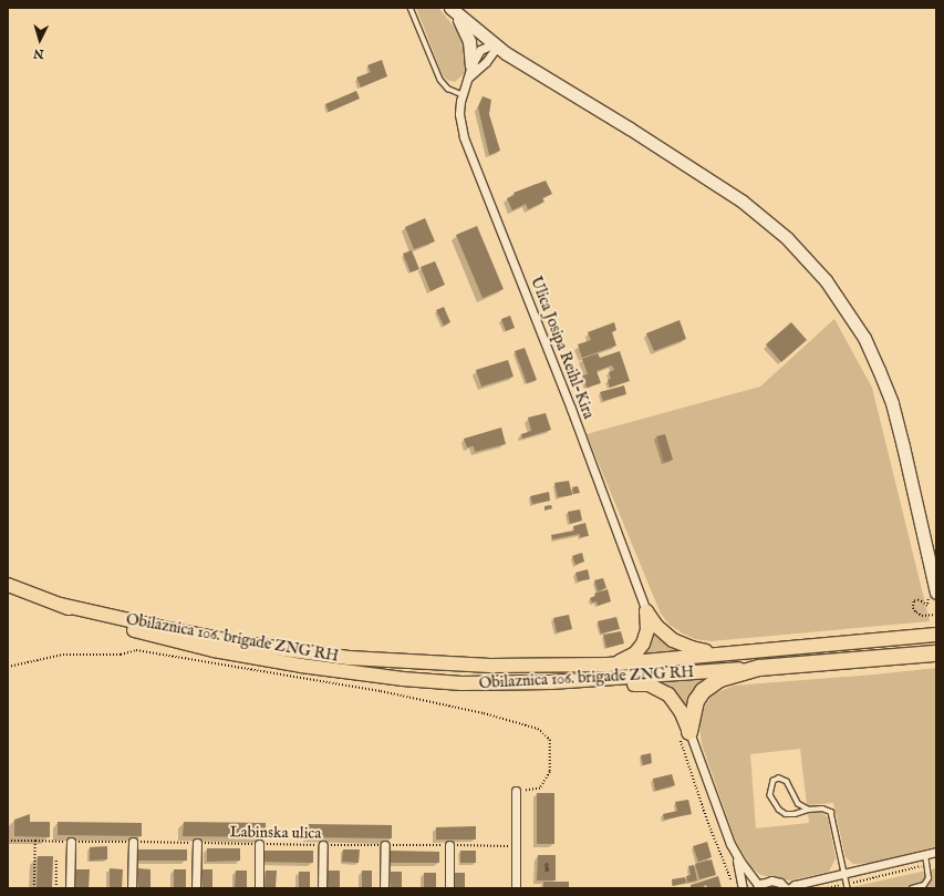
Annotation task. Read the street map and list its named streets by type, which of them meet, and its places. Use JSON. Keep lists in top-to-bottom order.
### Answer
{
  "streets": {
    "highway": ["Obilaznica 106. brigade ZNG RH"],
    "street": ["Ulica Josipa Reihl-Kira"],
    "path": ["Labinska ulica"]
  },
  "house_numbers": ["8"],
  "north": "bottom"
}
